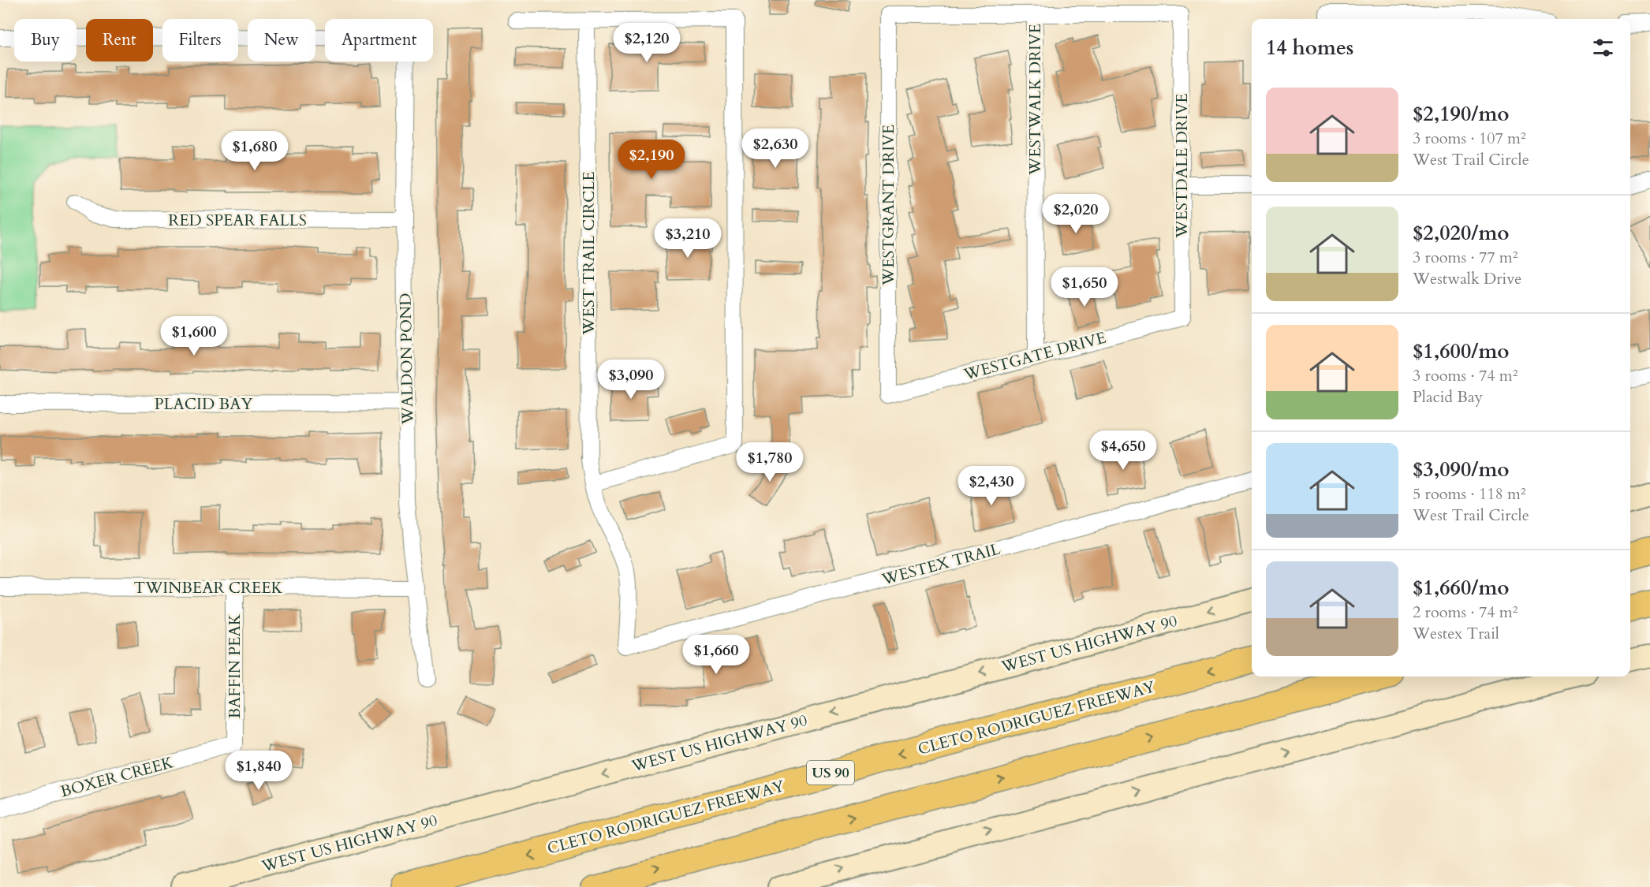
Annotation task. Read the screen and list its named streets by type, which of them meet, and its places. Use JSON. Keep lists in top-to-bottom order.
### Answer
{
  "streets": {
    "highway": ["CLETO RODRIGUEZ FREEWAY", "US 90"],
    "main road": ["WEST US HIGHWAY 90"],
    "street": [
      "WESTWALK DRIVE",
      "WESTDALE DRIVE",
      "WESTGRANT DRIVE",
      "RED SPEAR FALLS",
      "WEST TRAIL CIRCLE",
      "WESTGATE DRIVE",
      "WALDON POND",
      "PLACID BAY",
      "WESTEX TRAIL",
      "TWINBEAR CREEK",
      "BAFFIN PEAK",
      "BOXER CREEK"
    ]
  },
  "crossings": [
    ["WESTWALK DRIVE", "WESTDALE DRIVE"],
    ["WESTWALK DRIVE", "WESTGRANT DRIVE"],
    ["WESTWALK DRIVE", "WESTGATE DRIVE"],
    ["WESTDALE DRIVE", "WESTGRANT DRIVE"],
    ["WESTDALE DRIVE", "WESTGATE DRIVE"],
    ["WESTGRANT DRIVE", "WESTGATE DRIVE"],
    ["RED SPEAR FALLS", "WALDON POND"],
    ["WEST TRAIL CIRCLE", "WESTEX TRAIL"],
    ["WALDON POND", "PLACID BAY"],
    ["WALDON POND", "TWINBEAR CREEK"],
    ["TWINBEAR CREEK", "BAFFIN PEAK"],
    ["BAFFIN PEAK", "BOXER CREEK"]
  ],
  "page": {
    "chip": [
      "Buy",
      "Rent",
      "Filters",
      "New",
      "Apartment"
    ],
    "heading": "14 homes",
    "price": [
      "$2,120",
      "$2,630",
      "$1,680",
      "$2,190",
      "$2,020",
      "$3,210",
      "$1,650",
      "$1,600",
      "$3,090",
      "$4,650",
      "$1,780",
      "$2,430",
      "$1,660",
      "$1,840"
    ],
    "list": [
      {
        "name": "$2,190/mo",
        "note": "3 rooms · 107 m² · West Trail Circle"
      },
      {
        "name": "$2,020/mo",
        "note": "3 rooms · 77 m² · Westwalk Drive"
      },
      {
        "name": "$1,600/mo",
        "note": "3 rooms · 74 m² · Placid Bay"
      },
      {
        "name": "$3,090/mo",
        "note": "5 rooms · 118 m² · West Trail Circle"
      },
      {
        "name": "$1,660/mo",
        "note": "2 rooms · 74 m² · Westex Trail"
      }
    ]
  }
}
